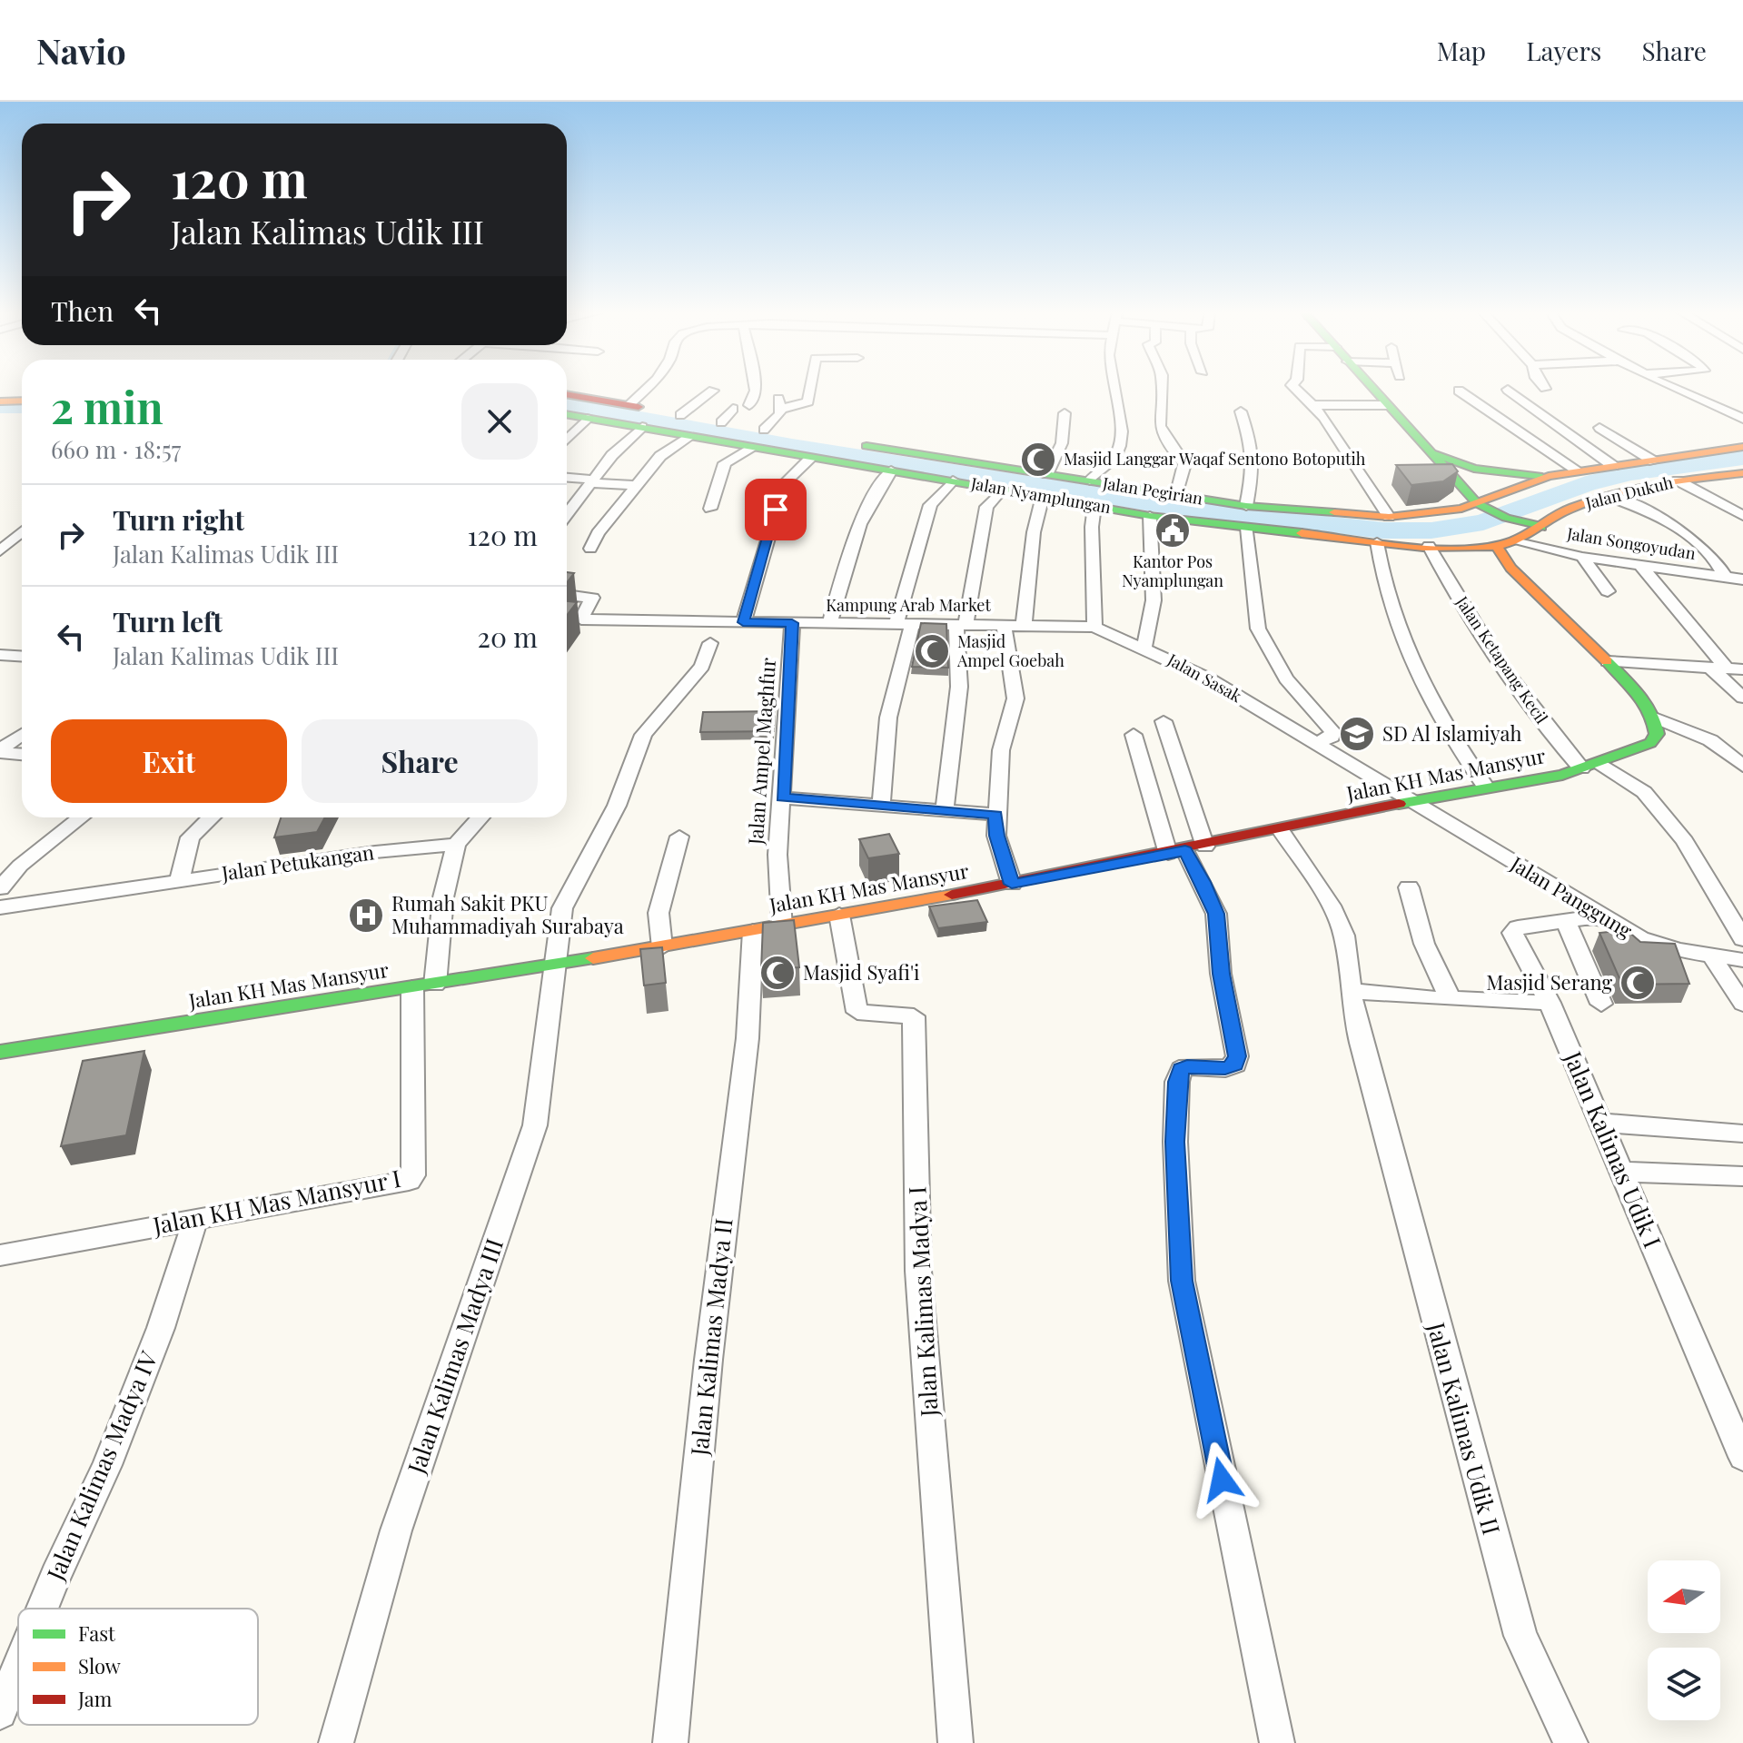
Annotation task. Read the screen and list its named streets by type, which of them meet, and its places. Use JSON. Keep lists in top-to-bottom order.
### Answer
{
  "streets": {
    "main road": [
      "Jalan Pegirian",
      "Jalan Dukuh",
      "Jalan Nyamplungan",
      "Jalan KH Mas Mansyur"
    ],
    "street": [
      "Jalan Songoyudan",
      "Kampung Arab Market",
      "Jalan Ketapang Kecil",
      "Jalan Sasak",
      "Jalan Ampel Maghfur",
      "Jalan Petukangan",
      "Jalan Panggung",
      "Jalan Kalimas Udik I",
      "Jalan KH Mas Mansyur I",
      "Jalan Kalimas Madya I",
      "Jalan Kalimas Madya II",
      "Jalan Kalimas Madya III",
      "Jalan Kalimas Udik II",
      "Jalan Kalimas Madya IV"
    ]
  },
  "crossings": [
    ["Jalan Pegirian", "Jalan Nyamplungan"],
    ["Jalan Dukuh", "Jalan Nyamplungan"],
    ["Jalan Dukuh", "Jalan Songoyudan"],
    ["Jalan Nyamplungan", "Jalan Songoyudan"],
    ["Jalan Nyamplungan", "Jalan Ketapang Kecil"],
    ["Kampung Arab Market", "Jalan Sasak"],
    ["Kampung Arab Market", "Jalan Ampel Maghfur"],
    ["Jalan Ketapang Kecil", "Jalan KH Mas Mansyur"],
    ["Jalan Sasak", "Jalan KH Mas Mansyur"],
    ["Jalan Sasak", "Jalan Panggung"],
    ["Jalan Ampel Maghfur", "Jalan KH Mas Mansyur"],
    ["Jalan KH Mas Mansyur", "Jalan Panggung"],
    ["Jalan KH Mas Mansyur", "Jalan KH Mas Mansyur I"],
    ["Jalan KH Mas Mansyur", "Jalan Kalimas Madya I"],
    ["Jalan KH Mas Mansyur", "Jalan Kalimas Madya II"],
    ["Jalan KH Mas Mansyur", "Jalan Kalimas Madya III"],
    ["Jalan KH Mas Mansyur", "Jalan Kalimas Udik II"],
    ["Jalan Panggung", "Jalan Kalimas Udik I"],
    ["Jalan KH Mas Mansyur I", "Jalan Kalimas Madya IV"]
  ],
  "places": {
    "mosque": [
      "Masjid Langgar Waqaf Sentono Botoputih",
      "Masjid Ampel Goebah",
      "Masjid Syafi'i",
      "Masjid Serang"
    ],
    "public building": ["Kantor Pos Nyamplungan"],
    "school or university": ["SD Al Islamiyah"],
    "hospital": ["Rumah Sakit PKU Muhammadiyah Surabaya"]
  },
  "legend": ["Fast", "Slow", "Jam"],
  "north": "left",
  "page": {
    "header": "Navio",
    "nav": ["Map", "Layers", "Share"],
    "turn": ["120 m", "Jalan Kalimas Udik III"],
    "then": "Then",
    "heading": ["2 min", "660 m · 18:57"],
    "list": [
      {
        "name": "Turn right",
        "note": "Jalan Kalimas Udik III",
        "value": "120 m"
      },
      {
        "name": "Turn left",
        "note": "Jalan Kalimas Udik III",
        "value": "20 m"
      }
    ],
    "buttons": ["Exit", "Share"]
  }
}
